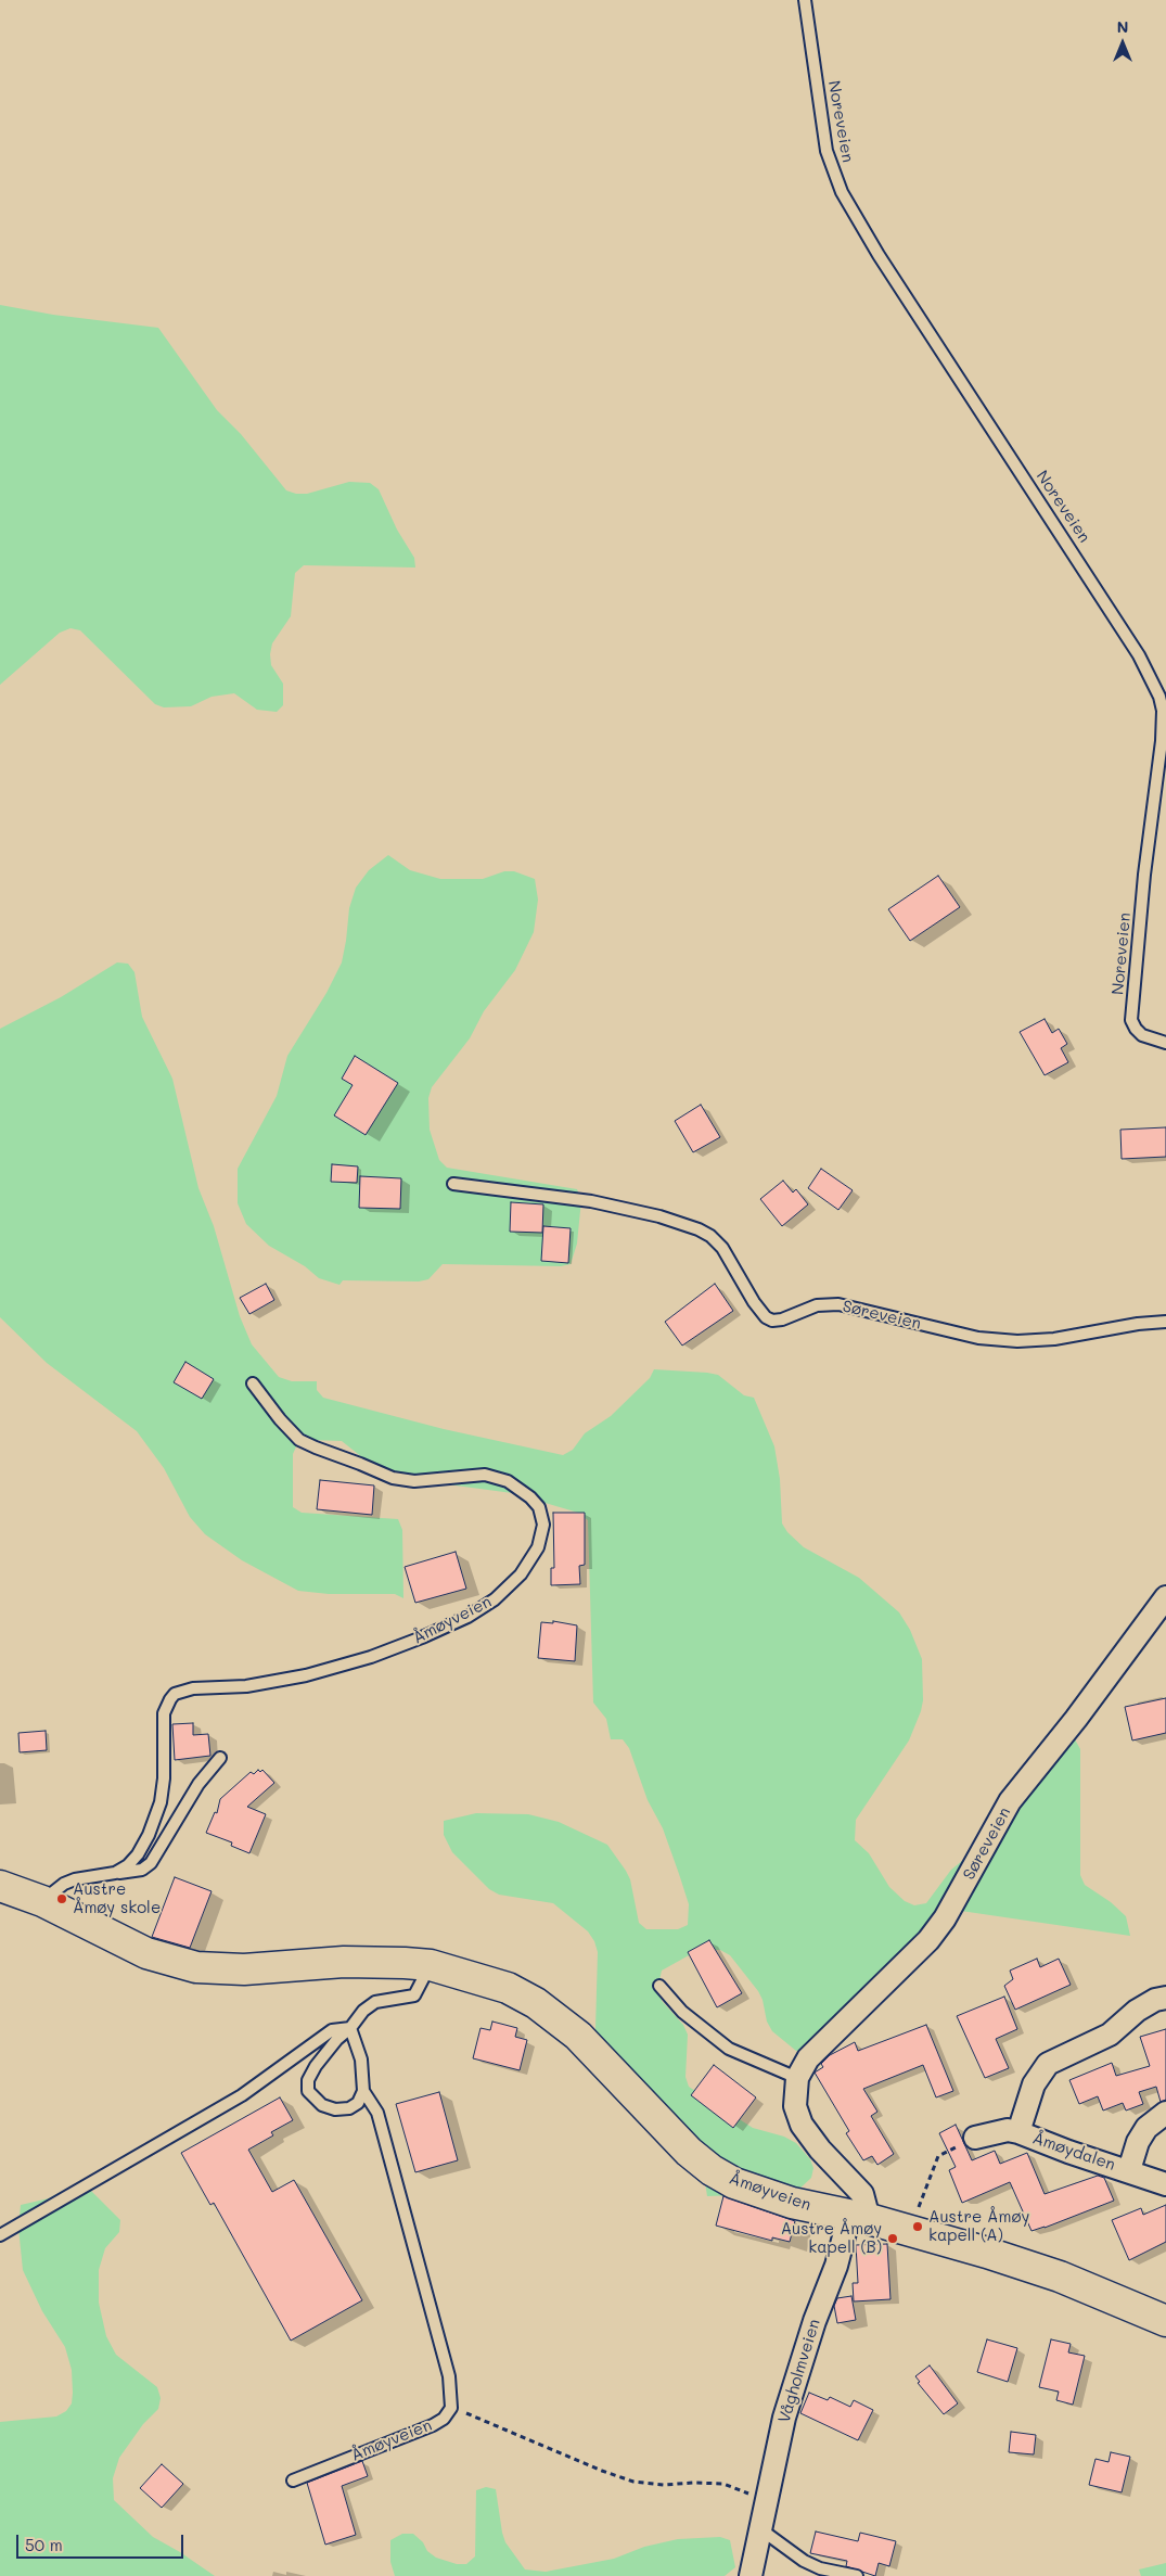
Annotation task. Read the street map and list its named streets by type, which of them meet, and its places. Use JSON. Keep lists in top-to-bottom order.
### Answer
{
  "streets": {
    "main road": ["Åmøyveien"],
    "street": ["Søreveien", "Åmøydalen", "Vågholmveien"],
    "lane": ["Noreveien"]
  },
  "crossings": [
    ["Søreveien", "Åmøyveien"],
    ["Søreveien", "Vågholmveien"],
    ["Åmøyveien", "Vågholmveien"]
  ],
  "places": ["Austre Åmøy skole", "Austre Åmøy kapell (A)", "Austre Åmøy kapell (B)"],
  "scale_bar": "50 m",
  "north": "top"
}
